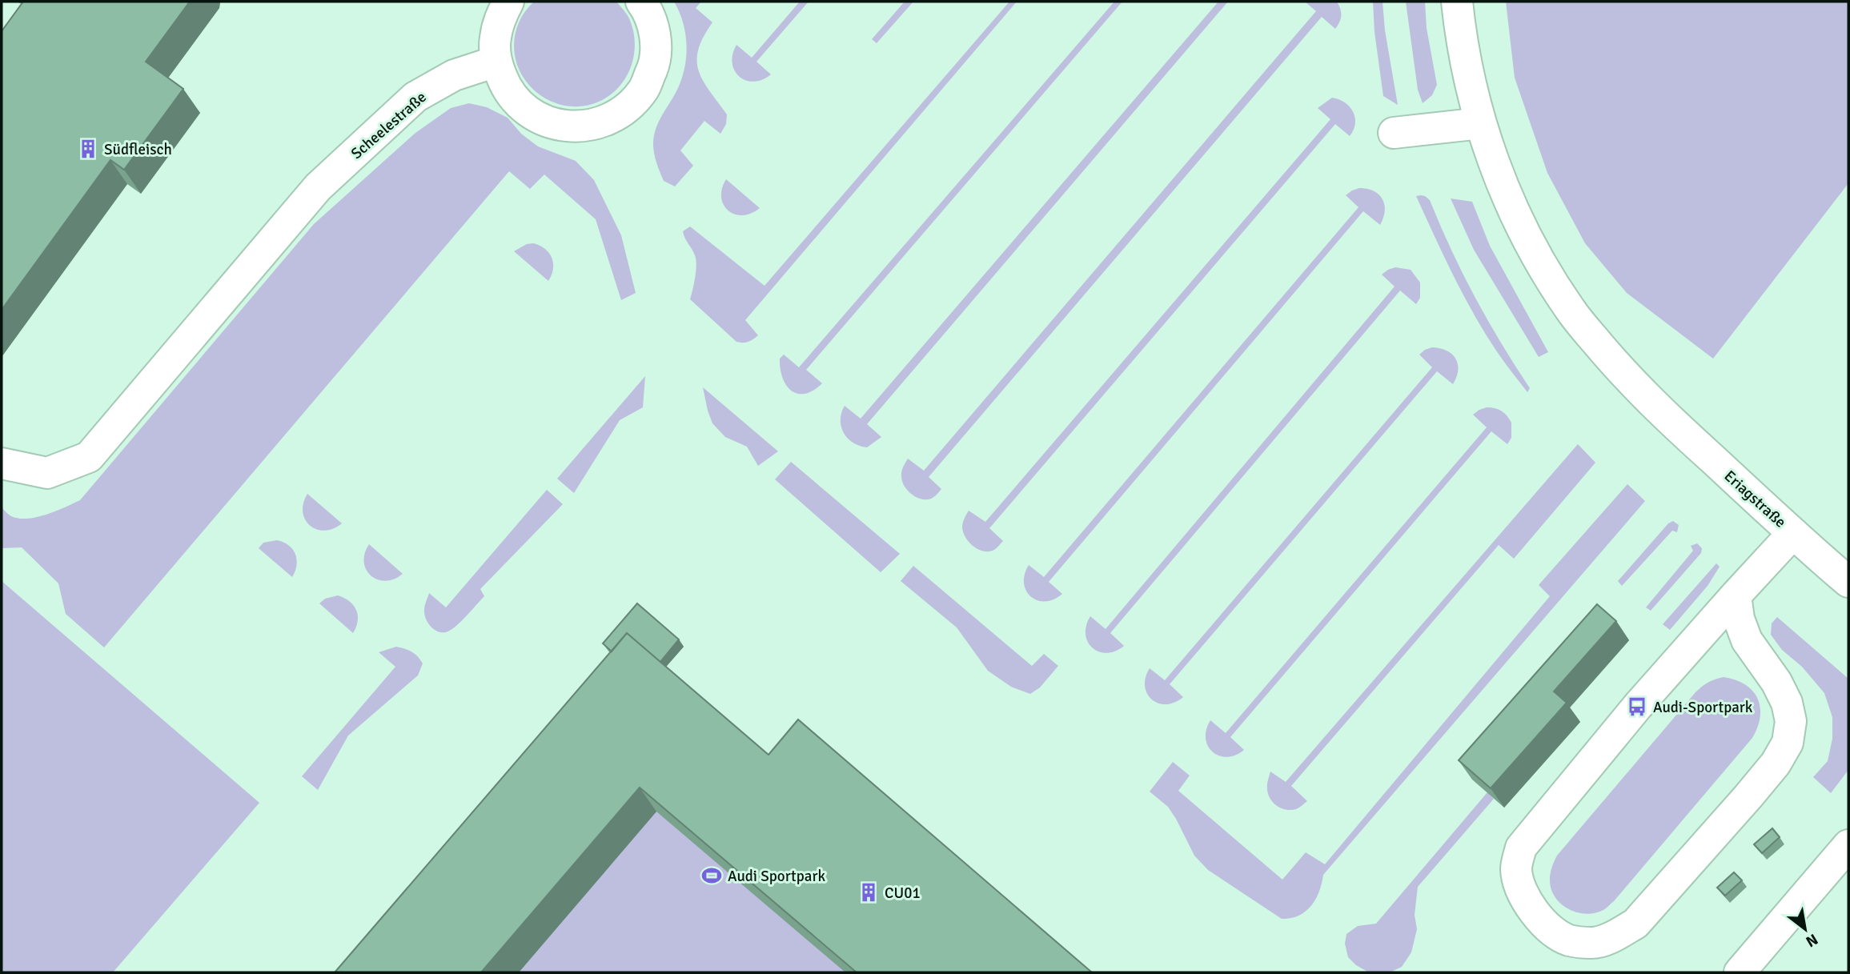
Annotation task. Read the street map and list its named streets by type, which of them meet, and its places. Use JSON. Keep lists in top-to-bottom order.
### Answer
{
  "streets": {
    "street": ["Scheelestraße", "Eriagstraße"]
  },
  "places": {
    "building": ["Südfleisch", "CU01"],
    "bus stop": ["Audi-Sportpark"],
    "sports": ["Audi Sportpark"]
  },
  "north": "bottom right"
}
